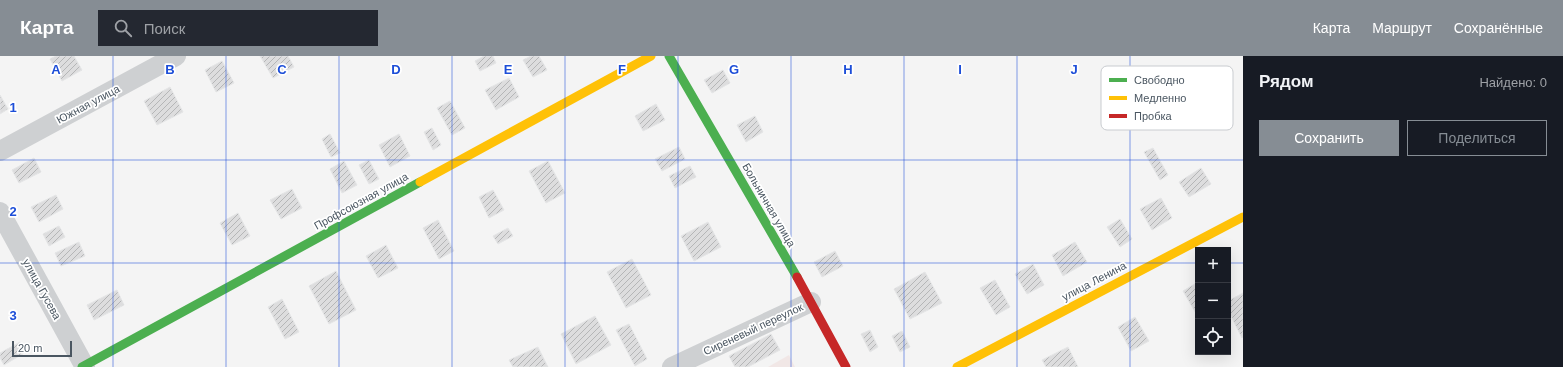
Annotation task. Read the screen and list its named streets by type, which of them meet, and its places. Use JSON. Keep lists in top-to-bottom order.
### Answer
{
  "streets": {
    "street": [
      "Южная улица",
      "Профсоюзная улица",
      "Больничная улица",
      "улица Ленина",
      "улица Гусева",
      "Сиреневый переулок"
    ]
  },
  "crossings": [
    ["Профсоюзная улица", "улица Гусева"],
    ["Больничная улица", "Сиреневый переулок"]
  ],
  "legend": ["Свободно", "Медленно", "Пробка"],
  "scale_bar": "20 m",
  "page": {
    "header": "Карта",
    "search": "Поиск",
    "nav": ["Карта", "Маршрут", "Сохранённые"],
    "heading": ["Рядом", "Найдено: 0"],
    "buttons": ["Сохранить", "Поделиться"],
    "map_buttons": ["+", "−"],
    "scale": "20 m"
  },
  "grid": {
    "columns": [
      "A",
      "B",
      "C",
      "D",
      "E",
      "F",
      "G",
      "H",
      "I",
      "J"
    ],
    "rows": ["1", "2", "3"]
  }
}
